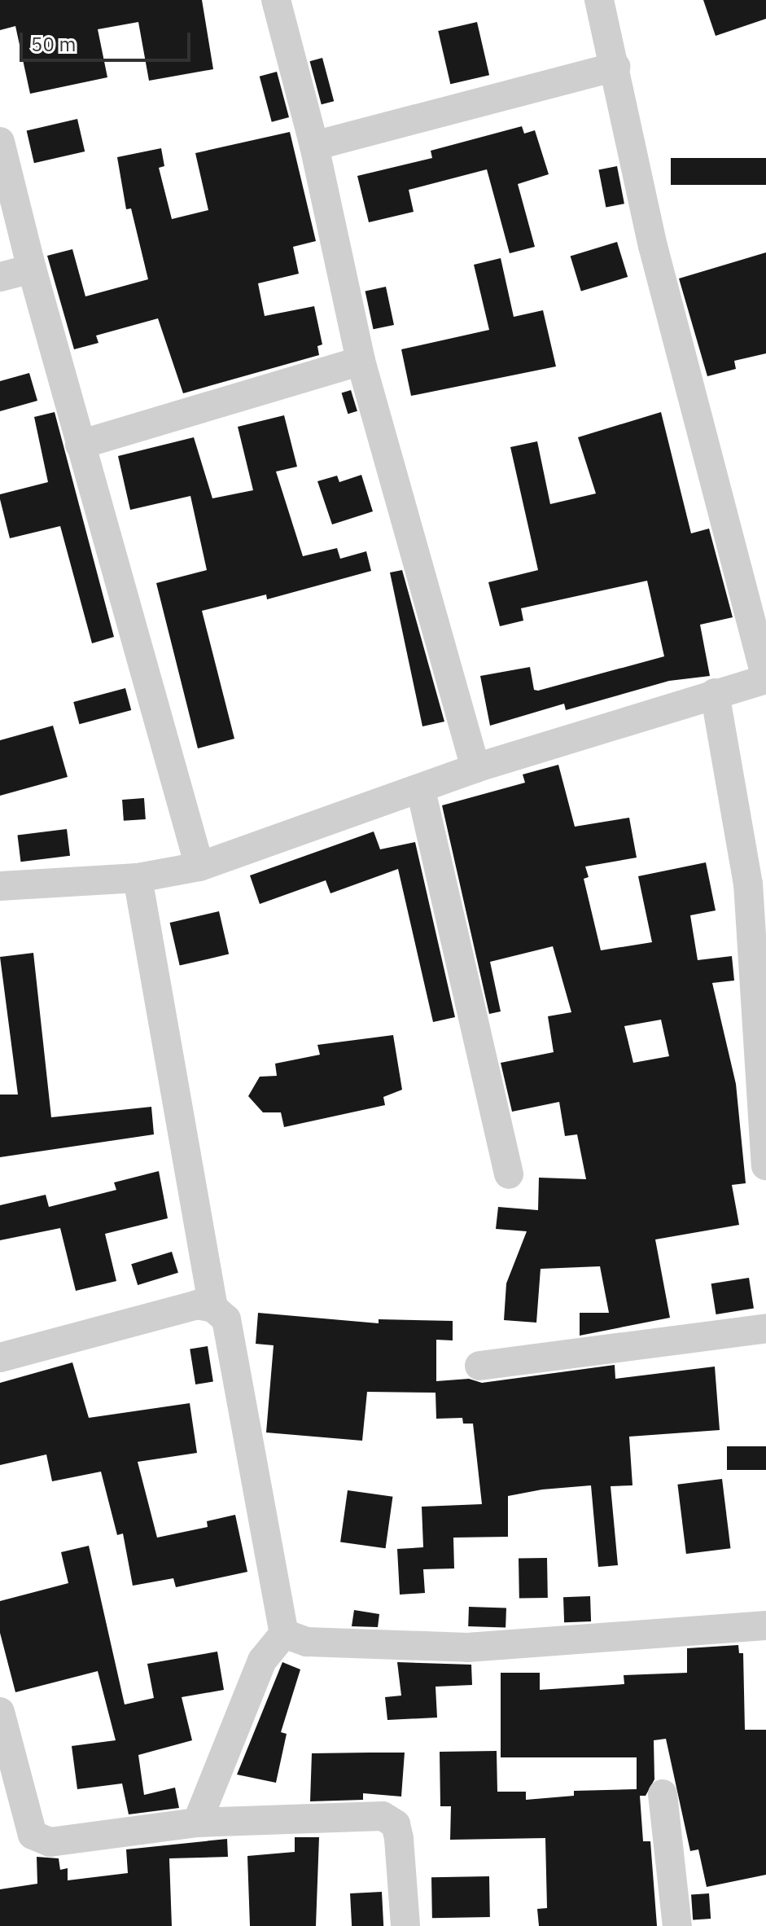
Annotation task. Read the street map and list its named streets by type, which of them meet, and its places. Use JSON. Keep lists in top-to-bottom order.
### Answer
{
  "scale_bar": "50 m"
}
